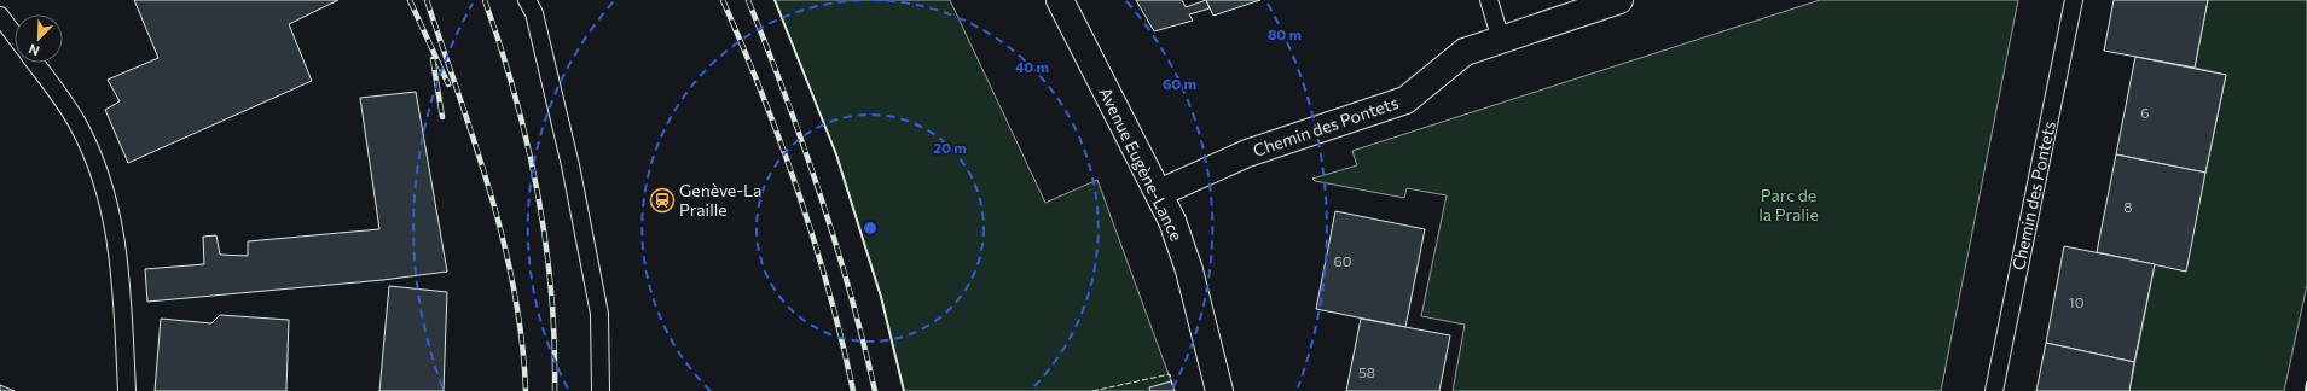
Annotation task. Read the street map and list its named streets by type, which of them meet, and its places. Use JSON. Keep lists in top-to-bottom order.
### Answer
{
  "streets": {
    "street": ["Chemin des Pontets", "Avenue Eugène-Lance"]
  },
  "crossings": [
    ["Chemin des Pontets", "Avenue Eugène-Lance"]
  ],
  "parks": ["Parc de la Pralie"],
  "places": {
    "station": ["Genève-La Praille"]
  },
  "house_numbers": [
    "6",
    "8",
    "60",
    "10",
    "58"
  ],
  "north": "bottom left",
  "rings": [
    "80 m",
    "40 m",
    "60 m",
    "20 m"
  ]
}
